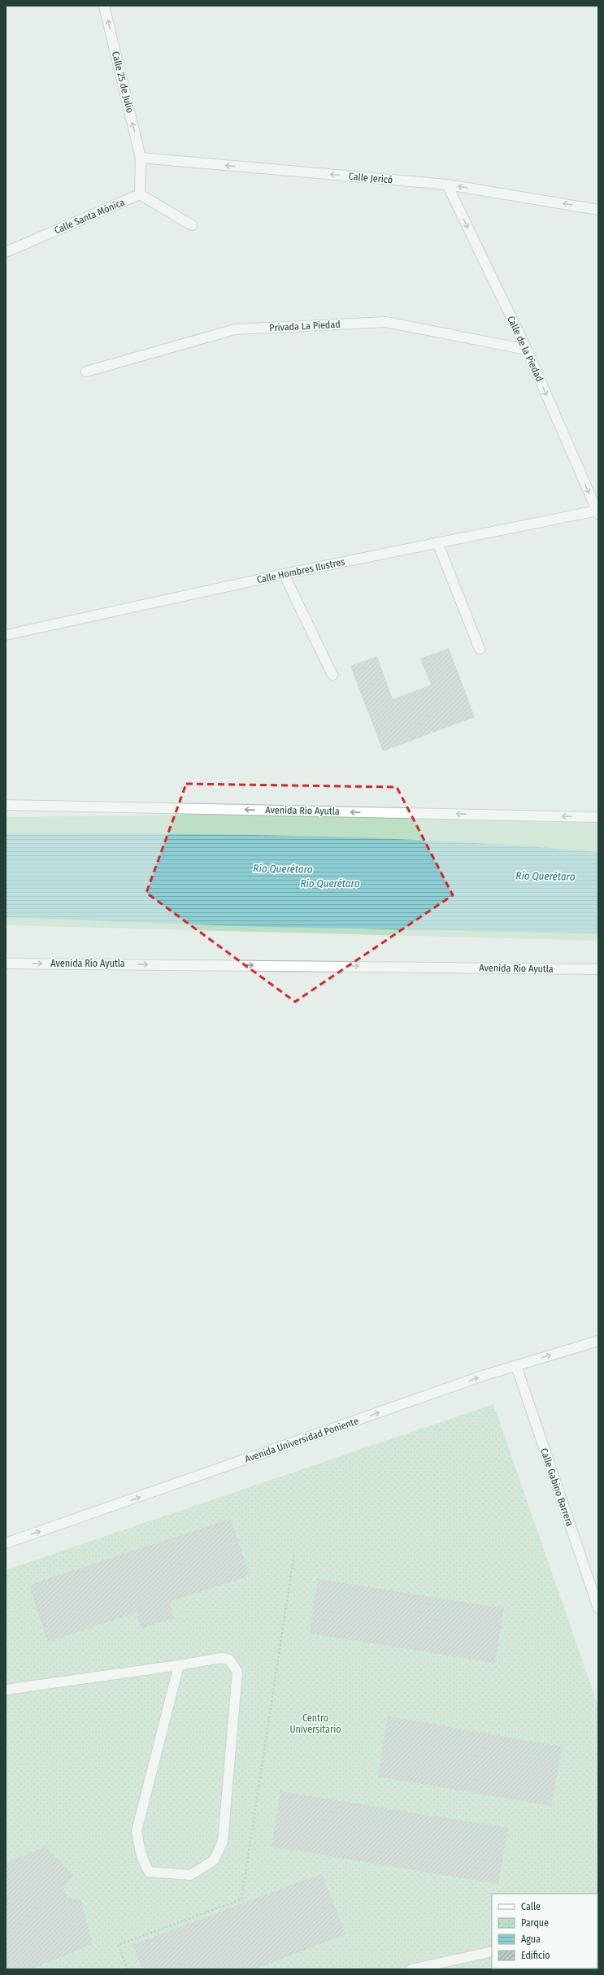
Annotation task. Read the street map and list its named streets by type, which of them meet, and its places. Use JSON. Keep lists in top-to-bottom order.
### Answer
{
  "streets": {
    "street": [
      "Calle 25 de Julio",
      "Calle Jericó",
      "Calle Santa Mónica",
      "Privada La Piedad",
      "Calle de la Piedad",
      "Calle Hombres Ilustres",
      "Avenida Río Ayutla",
      "Avenida Universidad Poniente",
      "Calle Gabino Barrera"
    ]
  },
  "crossings": [
    ["Calle 25 de Julio", "Calle Jericó"],
    ["Calle Jericó", "Calle de la Piedad"],
    ["Privada La Piedad", "Calle de la Piedad"],
    ["Calle de la Piedad", "Calle Hombres Ilustres"],
    ["Avenida Universidad Poniente", "Calle Gabino Barrera"]
  ],
  "one_way": [
    "Calle 25 de Julio",
    "Calle Jericó",
    "Calle de la Piedad",
    "Avenida Universidad Poniente"
  ],
  "water": ["Río Querétaro", "Rio Querétaro"],
  "parks": ["Centro Universitario"],
  "legend": [
    "Calle",
    "Parque",
    "Agua",
    "Edificio"
  ]
}
